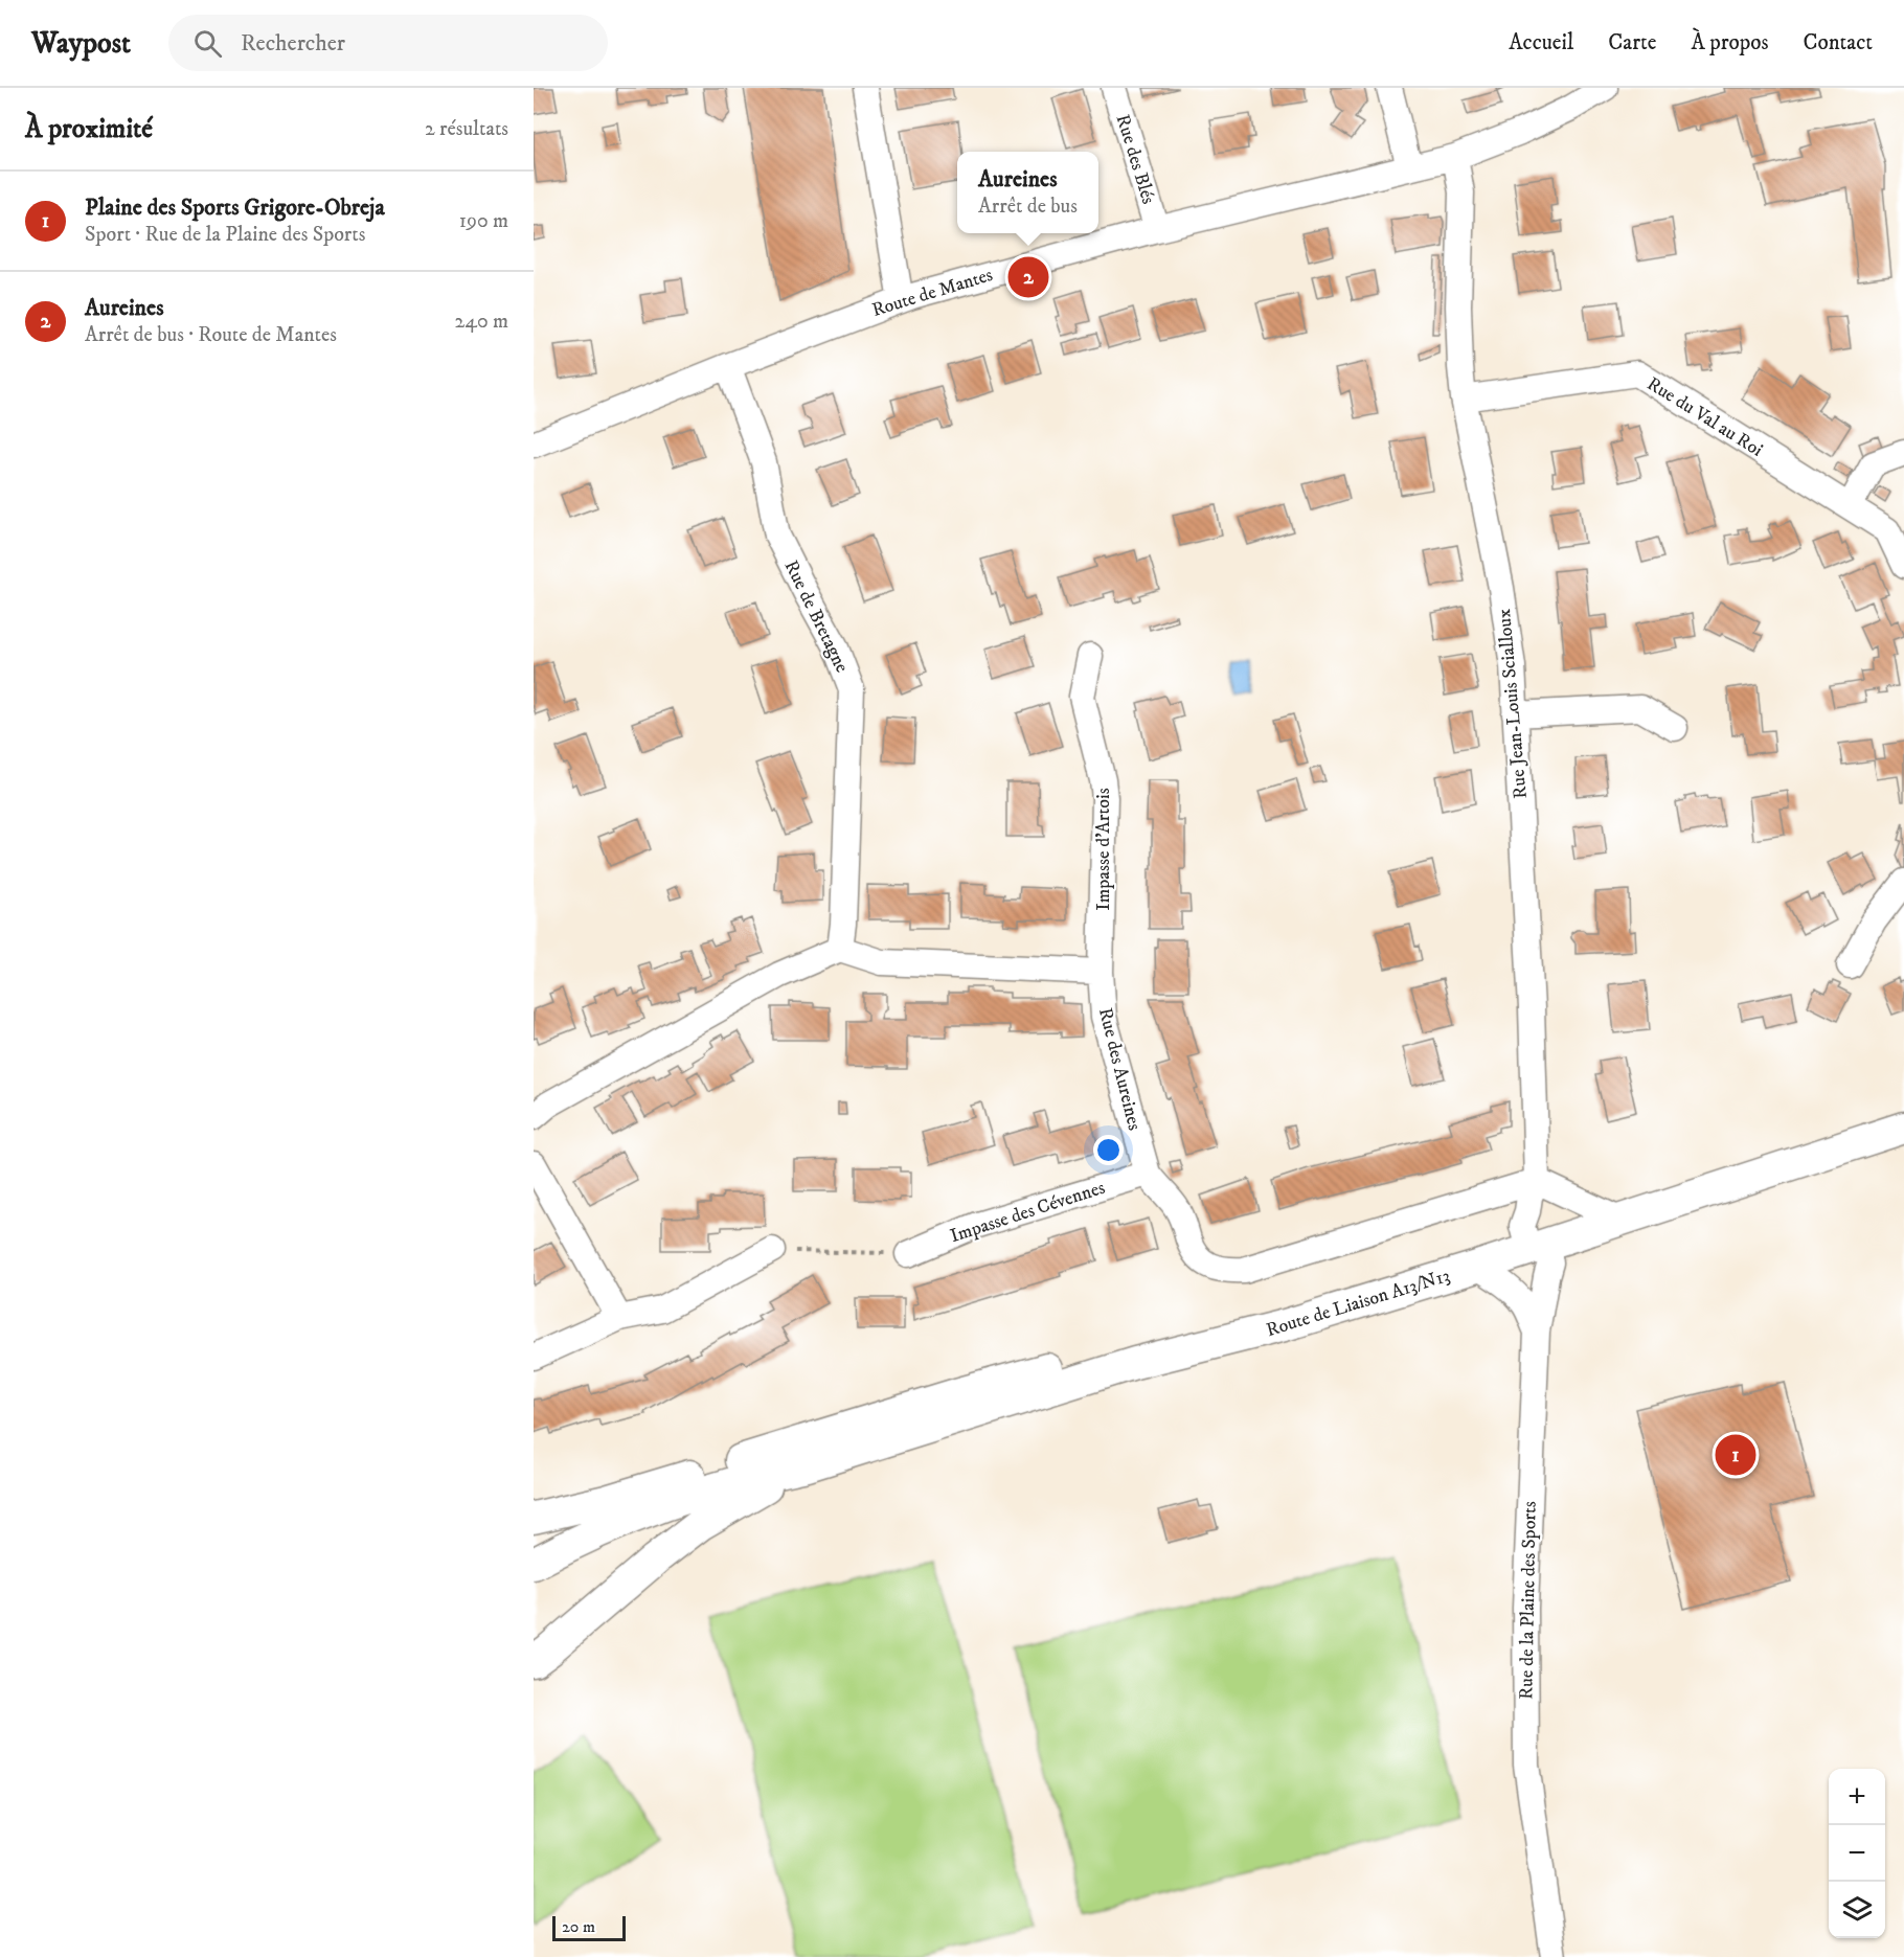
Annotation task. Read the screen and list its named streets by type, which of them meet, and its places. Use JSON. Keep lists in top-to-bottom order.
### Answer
{
  "streets": {
    "main road": ["Route de Liaison A13/N13"],
    "street": [
      "Rue des Blés",
      "Route de Mantes",
      "Rue du Val au Roi",
      "Rue de Bretagne",
      "Rue Jean-Louis Scialloux",
      "Impasse d'Artois",
      "Rue des Aureines",
      "Impasse des Cévennes",
      "Rue de la Plaine des Sports"
    ]
  },
  "crossings": [
    ["Rue des Blés", "Route de Mantes"],
    ["Route de Mantes", "Rue de Bretagne"],
    ["Route de Mantes", "Rue Jean-Louis Scialloux"],
    ["Rue du Val au Roi", "Rue Jean-Louis Scialloux"],
    ["Rue Jean-Louis Scialloux", "Rue des Aureines"],
    ["Rue Jean-Louis Scialloux", "Route de Liaison A13/N13"],
    ["Impasse d'Artois", "Rue des Aureines"],
    ["Rue des Aureines", "Impasse des Cévennes"],
    ["Route de Liaison A13/N13", "Rue de la Plaine des Sports"]
  ],
  "scale_bar": "20 m",
  "page": {
    "header": "Waypost",
    "search": "Rechercher",
    "nav": [
      "Accueil",
      "Carte",
      "À propos",
      "Contact"
    ],
    "heading": ["À proximité", "2 résultats"],
    "popup": ["Aureines", "Arrêt de bus"],
    "list": [
      {
        "mark": "1",
        "name": "Plaine des Sports Grigore-Obreja",
        "note": "Sport · Rue de la Plaine des Sports",
        "value": "190 m"
      },
      {
        "mark": "2",
        "name": "Aureines",
        "note": "Arrêt de bus · Route de Mantes",
        "value": "240 m"
      }
    ],
    "pins": ["2", "1"],
    "map_buttons": ["+", "−"],
    "scale": "20 m"
  }
}
